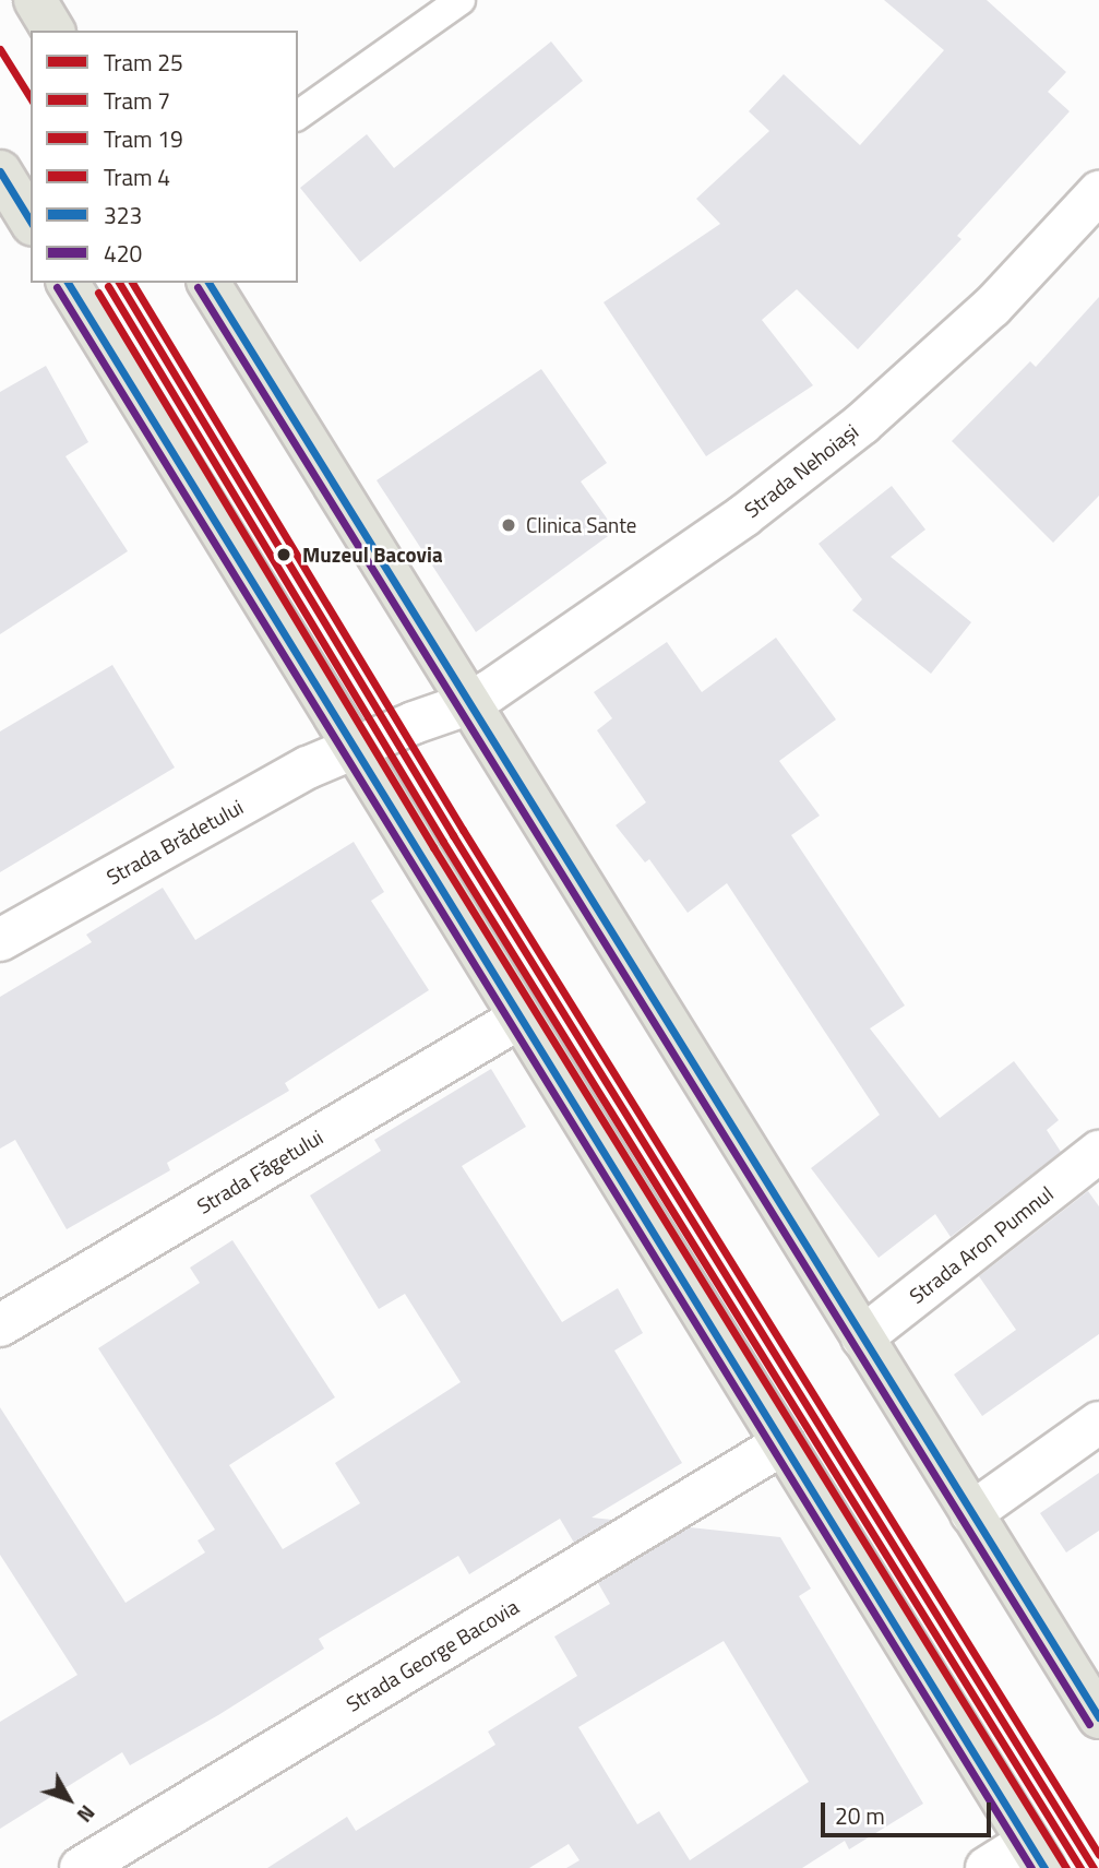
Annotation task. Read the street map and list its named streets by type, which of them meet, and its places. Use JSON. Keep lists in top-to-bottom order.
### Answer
{
  "streets": {
    "street": [
      "Strada Nehoiași",
      "Strada Brădetului",
      "Strada Făgetului",
      "Strada Aron Pumnul",
      "Strada George Bacovia"
    ]
  },
  "crossings": [
    ["Strada Nehoiași", "Strada Brădetului"]
  ],
  "places": ["Clinica Sante", "Muzeul Bacovia"],
  "lines": [
    "tram line 25",
    "transit line 323",
    "tram line 19",
    "tram line 7",
    "transit line 420",
    "tram line 4"
  ],
  "legend": [
    "Tram 25",
    "Tram 7",
    "Tram 19",
    "Tram 4",
    "323",
    "420"
  ],
  "scale_bar": "20 m",
  "north": "bottom right"
}
